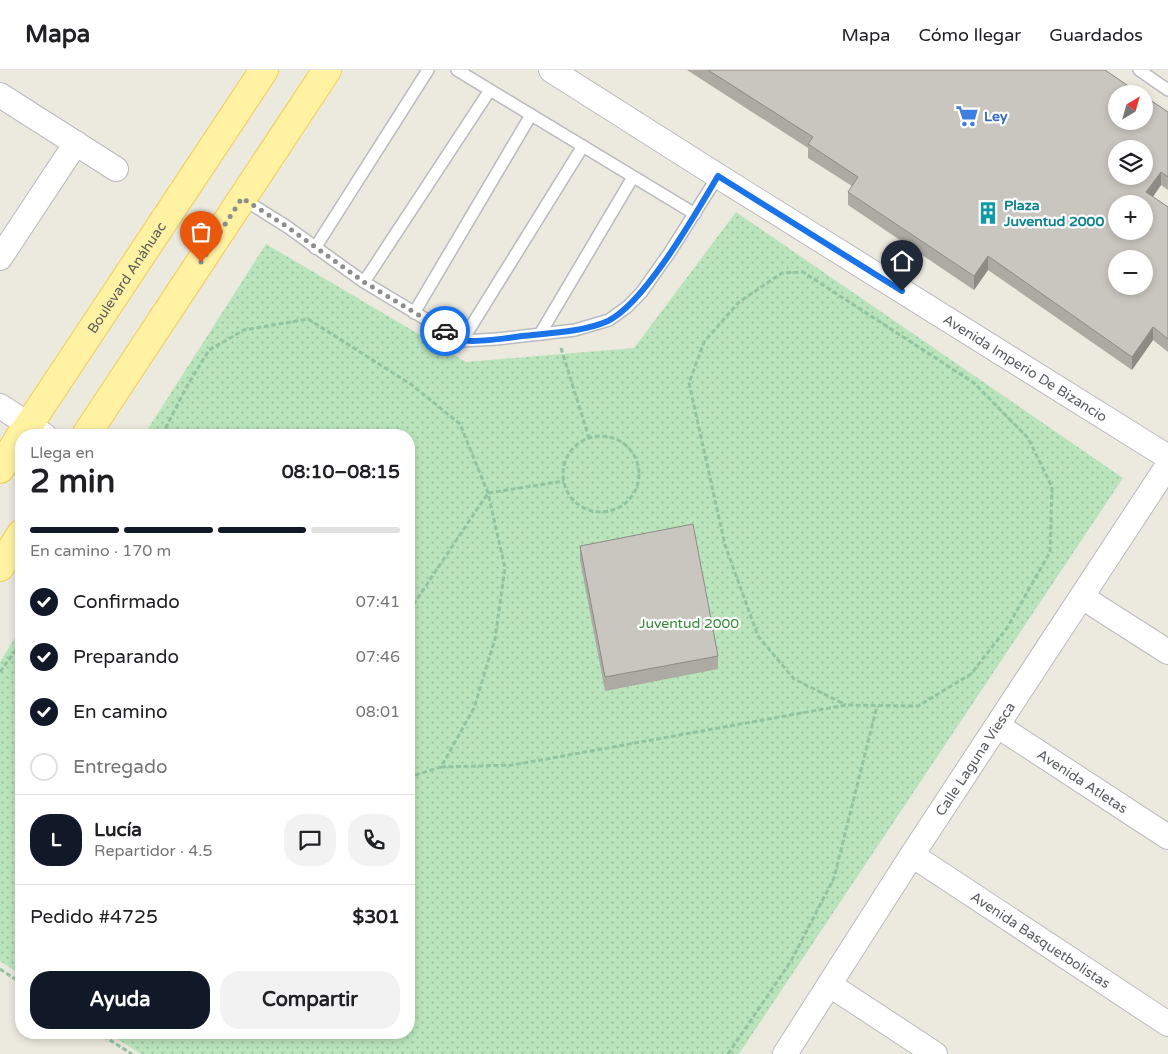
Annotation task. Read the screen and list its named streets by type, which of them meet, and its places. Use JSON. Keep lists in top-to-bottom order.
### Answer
{
  "streets": {
    "main road": ["Boulevard Anáhuac"],
    "street": [
      "Avenida Imperio De Bizancio",
      "Calle Laguna Viesca",
      "Avenida Atletas",
      "Avenida Basquetbolistas"
    ]
  },
  "crossings": [
    ["Calle Laguna Viesca", "Avenida Atletas"],
    ["Calle Laguna Viesca", "Avenida Basquetbolistas"]
  ],
  "parks": ["Juventud 2000"],
  "places": {
    "supermarket": ["Ley"],
    "building": ["Plaza Juventud 2000"]
  },
  "north": "top right",
  "page": {
    "header": "Mapa",
    "nav": ["Mapa", "Cómo llegar", "Guardados"],
    "map_buttons": ["+", "−"],
    "heading": ["2 min", "Llega en", "08:10–08:15"],
    "panel": [
      "Lucía",
      "Repartidor · 4.5",
      "Pedido #4725",
      "$301"
    ],
    "bar": "En camino · 170 m",
    "list": [
      ["Confirmado", "07:41"],
      ["Preparando", "07:46"],
      ["En camino", "08:01"],
      "Entregado"
    ],
    "round": "L",
    "buttons": ["Ayuda", "Compartir"]
  }
}
